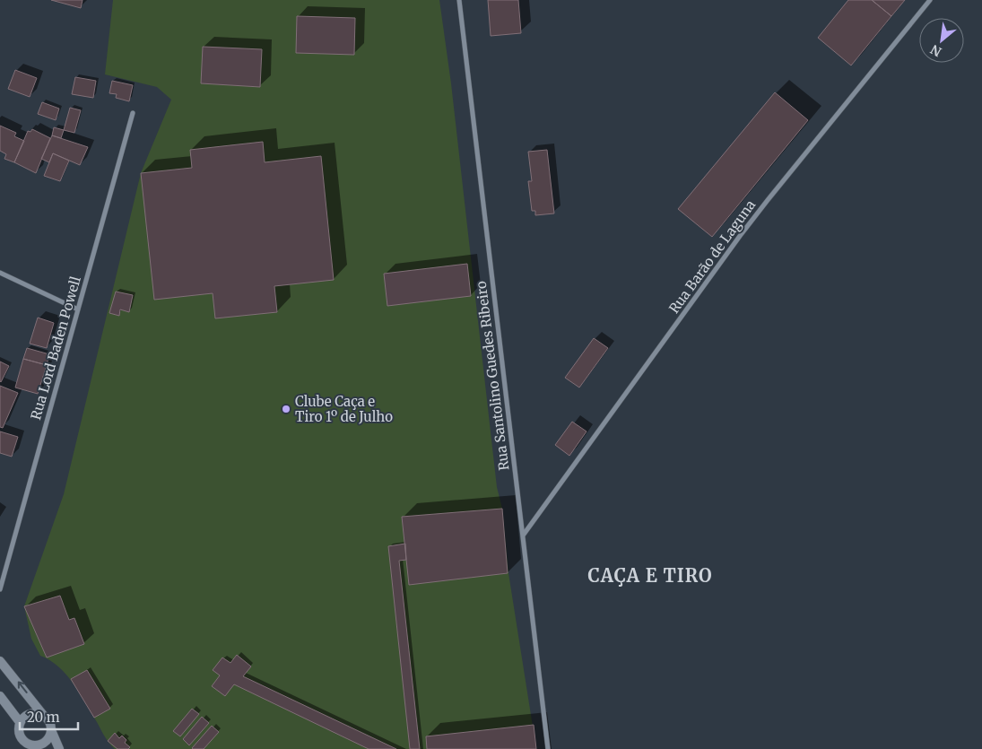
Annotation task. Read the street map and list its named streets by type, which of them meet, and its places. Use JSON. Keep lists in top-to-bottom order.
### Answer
{
  "streets": {
    "street": ["Rua Barão de Laguna", "Rua Lord Baden Powell", "Rua Santolino Guedes Ribeiro"]
  },
  "crossings": [
    ["Rua Barão de Laguna", "Rua Santolino Guedes Ribeiro"]
  ],
  "districts": ["CAÇA E TIRO"],
  "places": ["Clube Caça e Tiro 1º de Julho"],
  "scale_bar": "20 m",
  "north": "bottom left"
}
